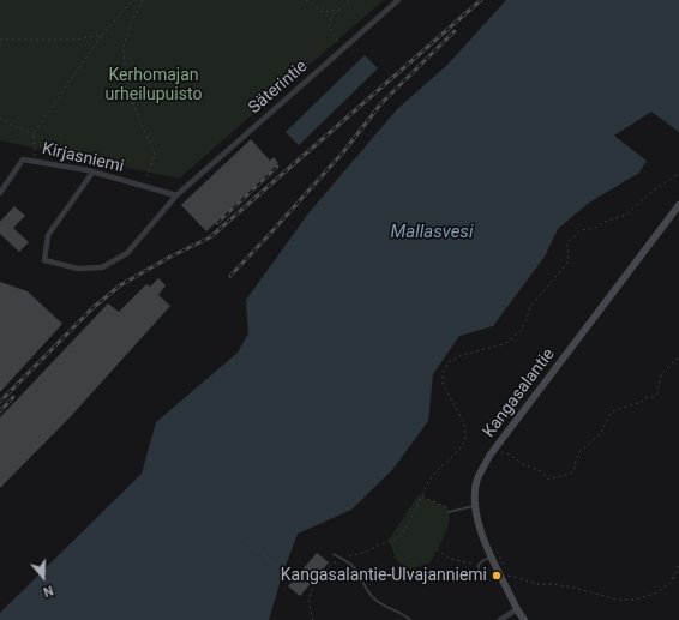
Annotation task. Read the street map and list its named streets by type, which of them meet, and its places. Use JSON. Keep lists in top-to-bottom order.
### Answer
{
  "streets": {
    "main road": ["Kangasalantie"],
    "street": ["Säterintie", "Kirjasniemi"]
  },
  "crossings": [
    ["Säterintie", "Kirjasniemi"]
  ],
  "water": ["Mallasvesi"],
  "parks": ["Kerhomajan urheilupuisto"],
  "places": ["Kangasalantie-Ulvajanniemi"],
  "north": "bottom"
}
